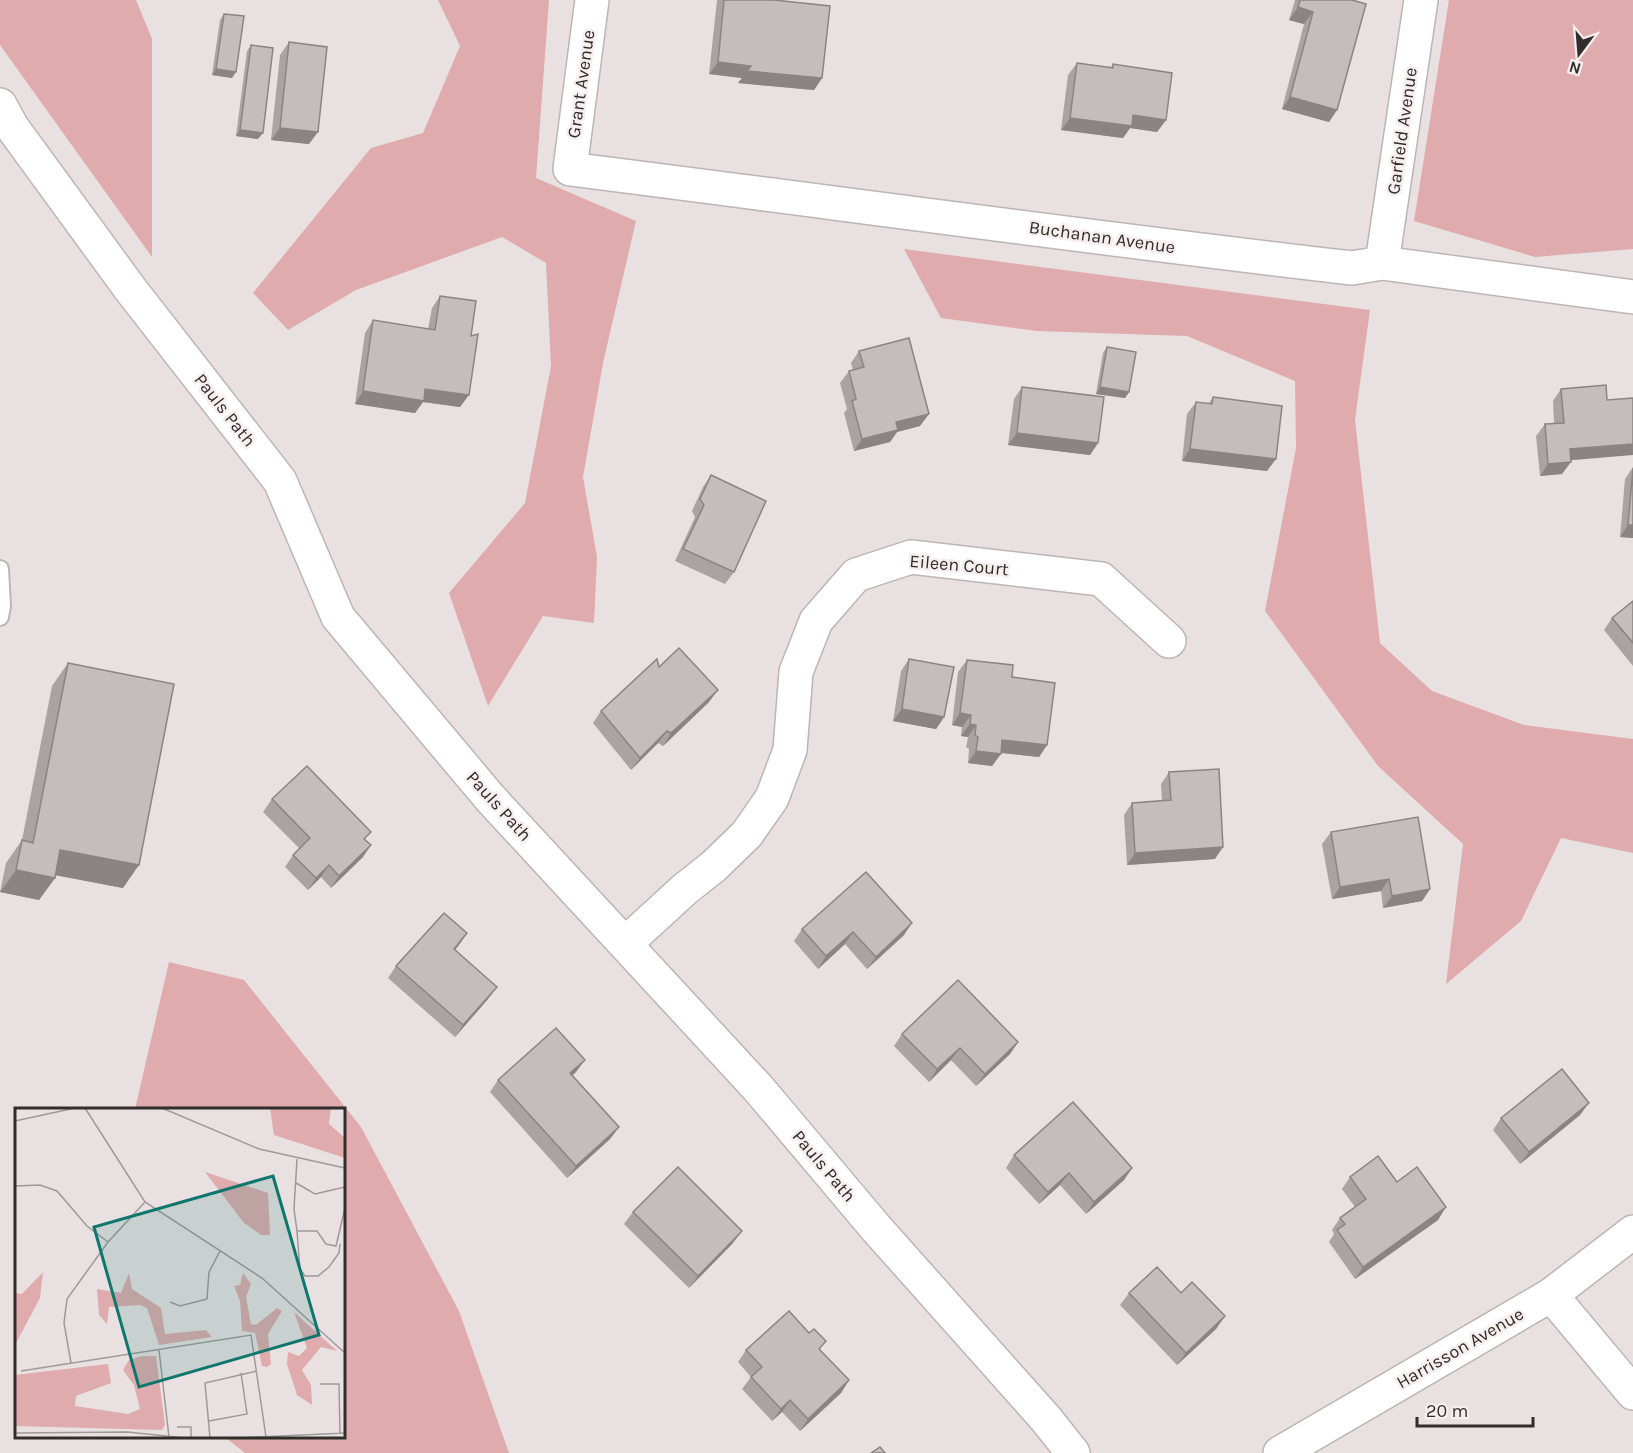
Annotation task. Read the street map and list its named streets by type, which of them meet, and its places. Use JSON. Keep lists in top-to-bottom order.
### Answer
{
  "streets": {
    "street": [
      "Grant Avenue",
      "Garfield Avenue",
      "Buchanan Avenue",
      "Pauls Path",
      "Eileen Court",
      "Harrisson Avenue"
    ]
  },
  "crossings": [
    ["Grant Avenue", "Buchanan Avenue"],
    ["Garfield Avenue", "Buchanan Avenue"],
    ["Pauls Path", "Eileen Court"]
  ],
  "scale_bar": "20 m",
  "north": "bottom"
}
